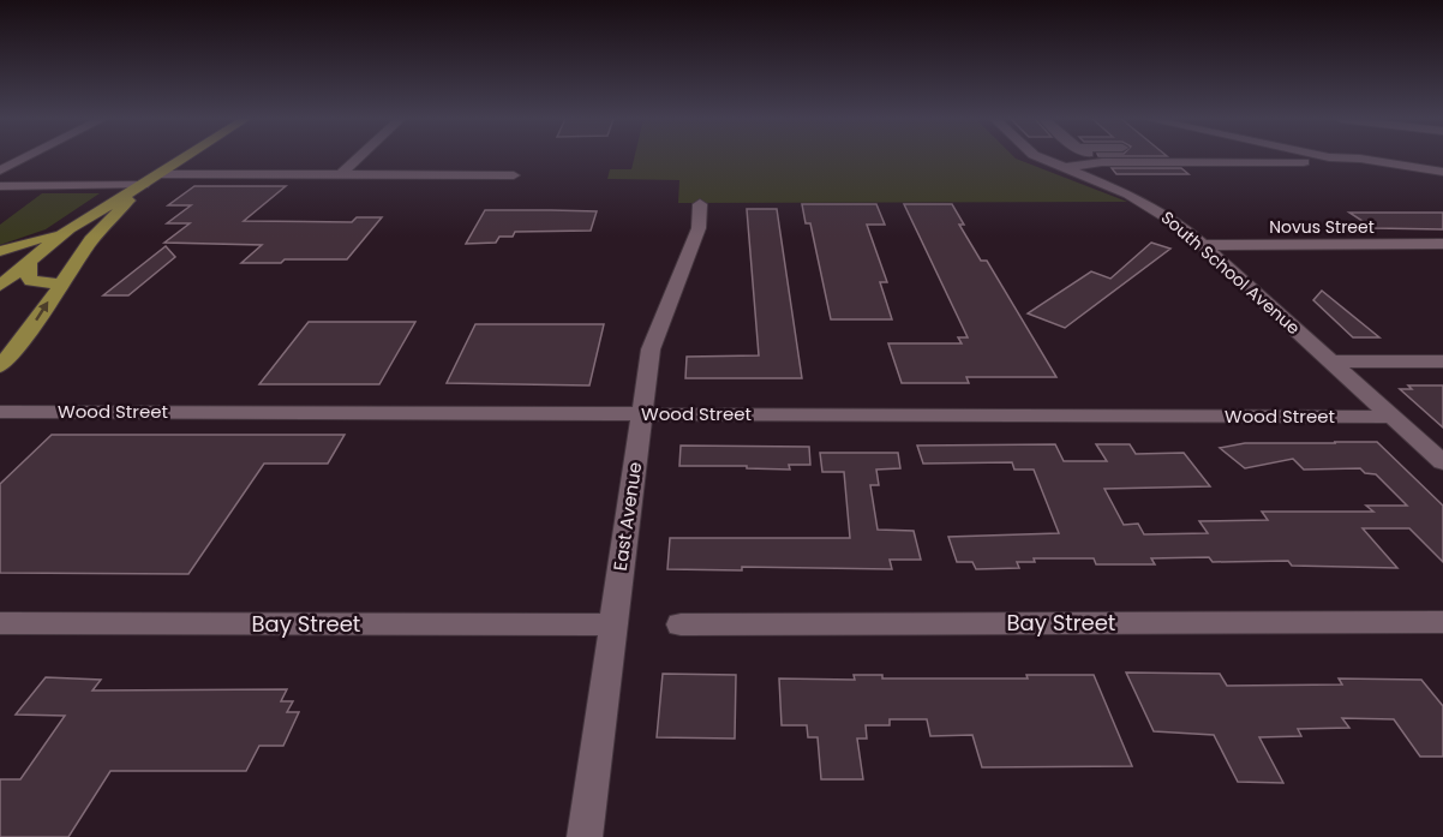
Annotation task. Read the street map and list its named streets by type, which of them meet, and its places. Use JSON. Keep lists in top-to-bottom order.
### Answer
{
  "streets": {
    "street": [
      "Novus Street",
      "South School Avenue",
      "Wood Street",
      "East Avenue",
      "Bay Street"
    ]
  },
  "crossings": [
    ["Novus Street", "South School Avenue"],
    ["South School Avenue", "Wood Street"],
    ["Wood Street", "East Avenue"],
    ["East Avenue", "Bay Street"]
  ]
}
